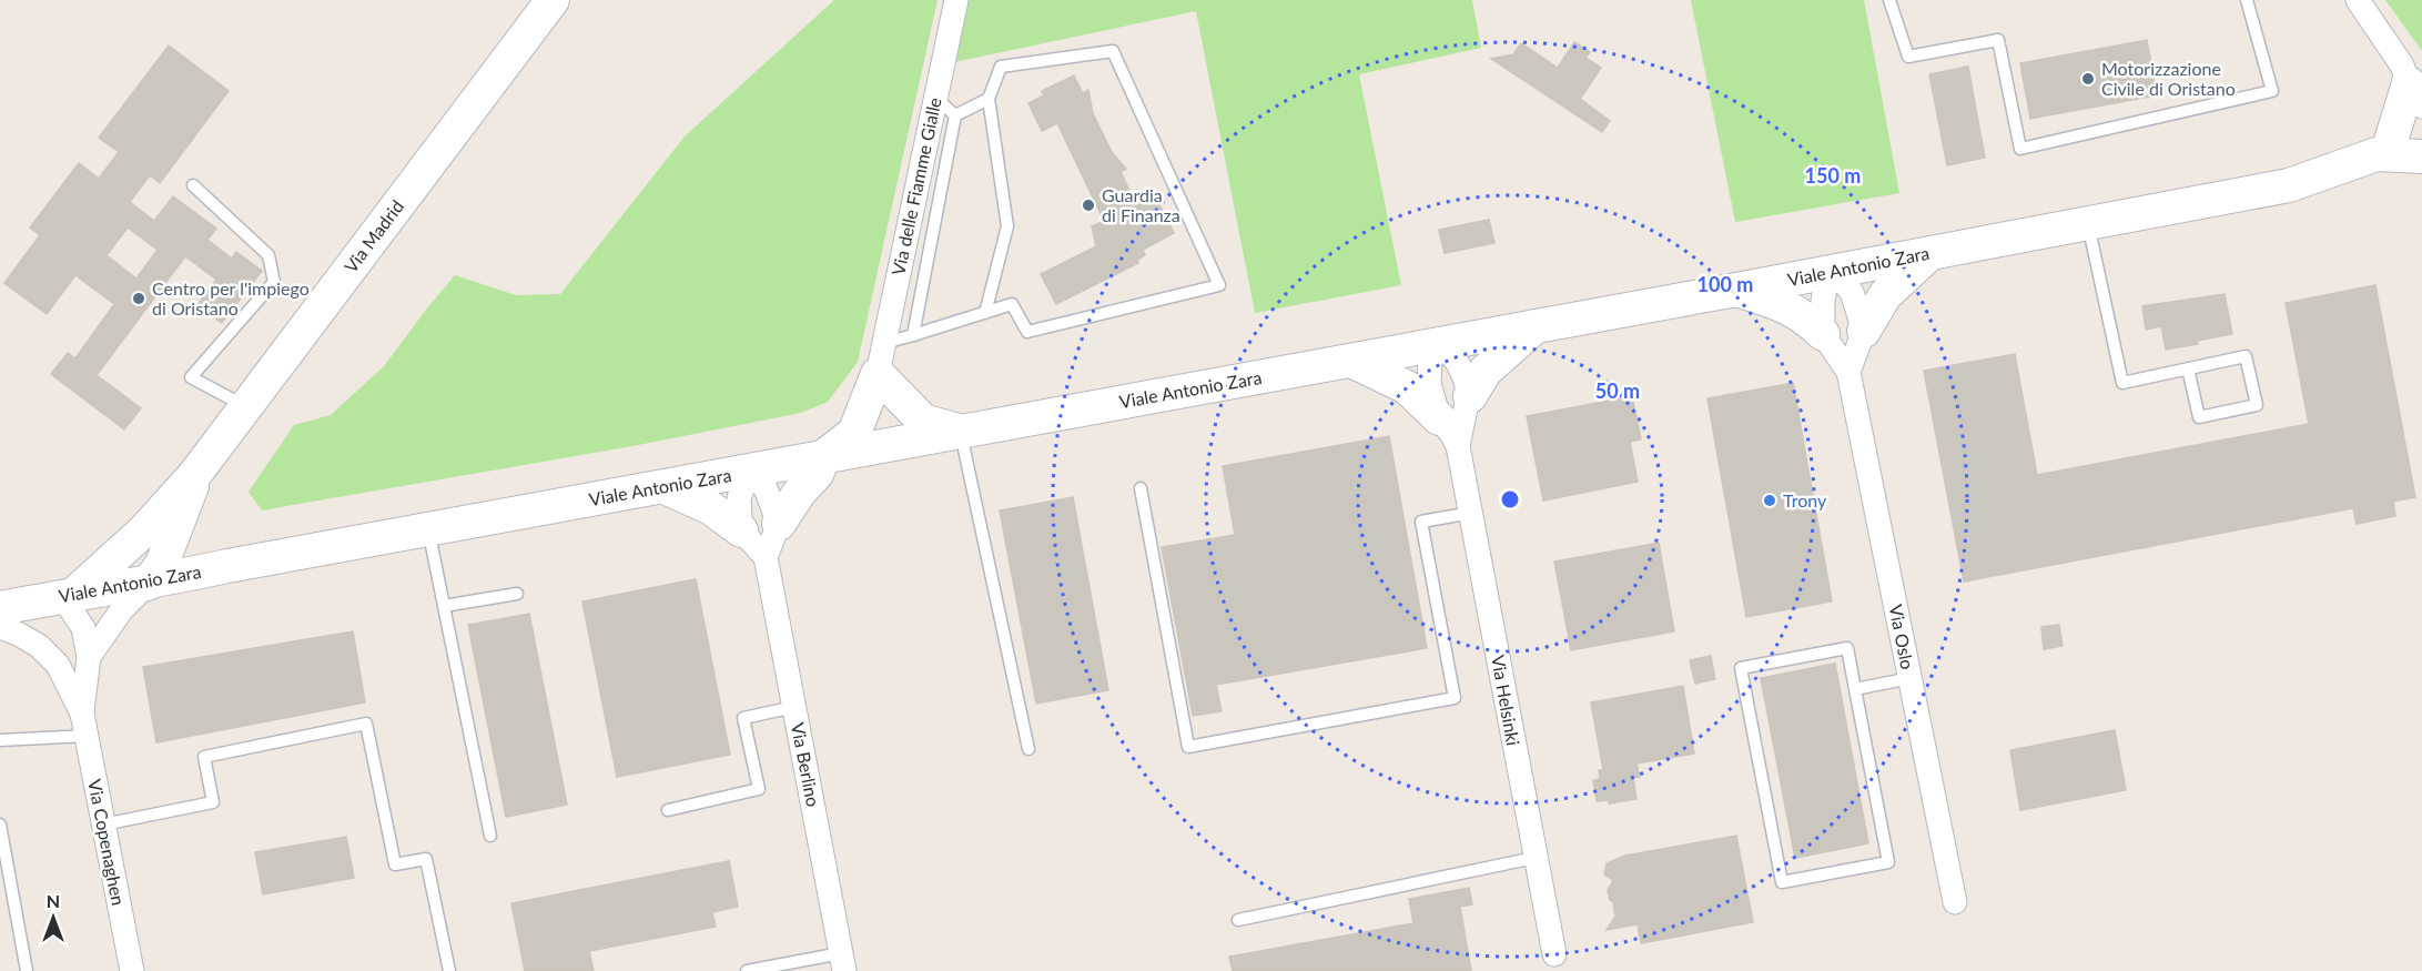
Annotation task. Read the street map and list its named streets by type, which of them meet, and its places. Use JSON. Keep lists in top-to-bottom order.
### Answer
{
  "streets": {
    "main road": ["Via Madrid", "Viale Antonio Zara"],
    "street": [
      "Via delle Fiamme Gialle",
      "Via Oslo",
      "Via Helsinki",
      "Via Berlino",
      "Via Copenaghen"
    ]
  },
  "crossings": [
    ["Via Madrid", "Viale Antonio Zara"],
    ["Via Madrid", "Via Copenaghen"],
    ["Viale Antonio Zara", "Via Helsinki"],
    ["Viale Antonio Zara", "Via Copenaghen"]
  ],
  "places": [
    "Motorizzazione Civile di Oristano",
    "Guardia di Finanza",
    "Centro per l'impiego di Oristano",
    "Trony"
  ],
  "north": "top",
  "rings": ["150 m", "100 m", "50 m"]
}
